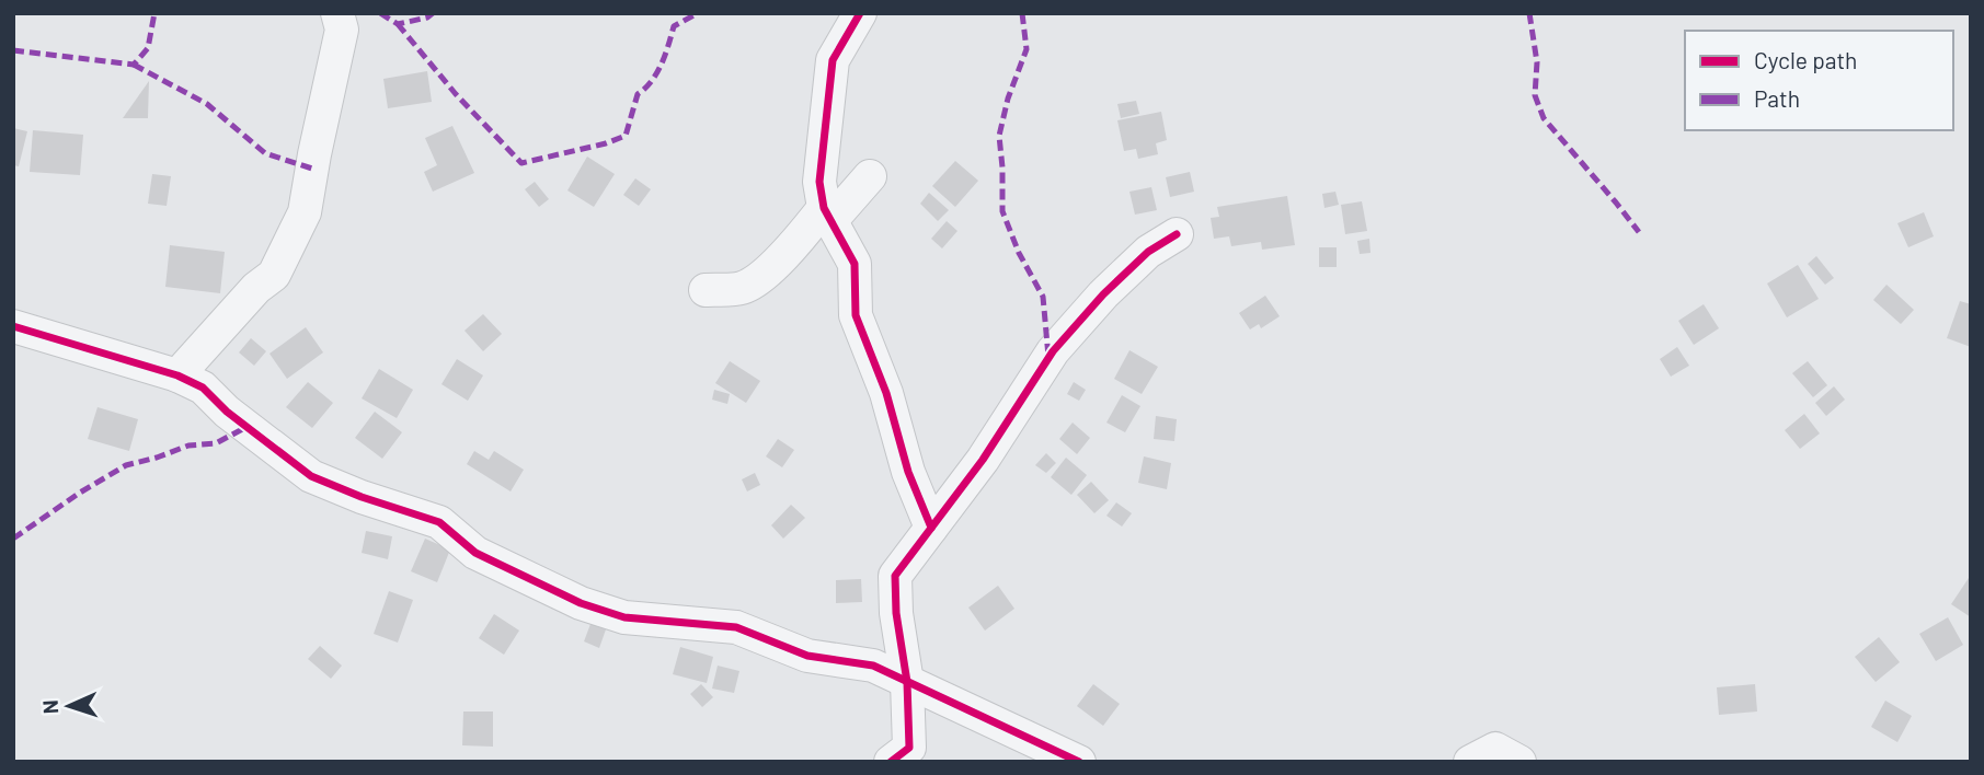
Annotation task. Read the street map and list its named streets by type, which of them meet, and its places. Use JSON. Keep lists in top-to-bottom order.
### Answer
{
  "legend": ["Cycle path", "Path"],
  "north": "left"
}
